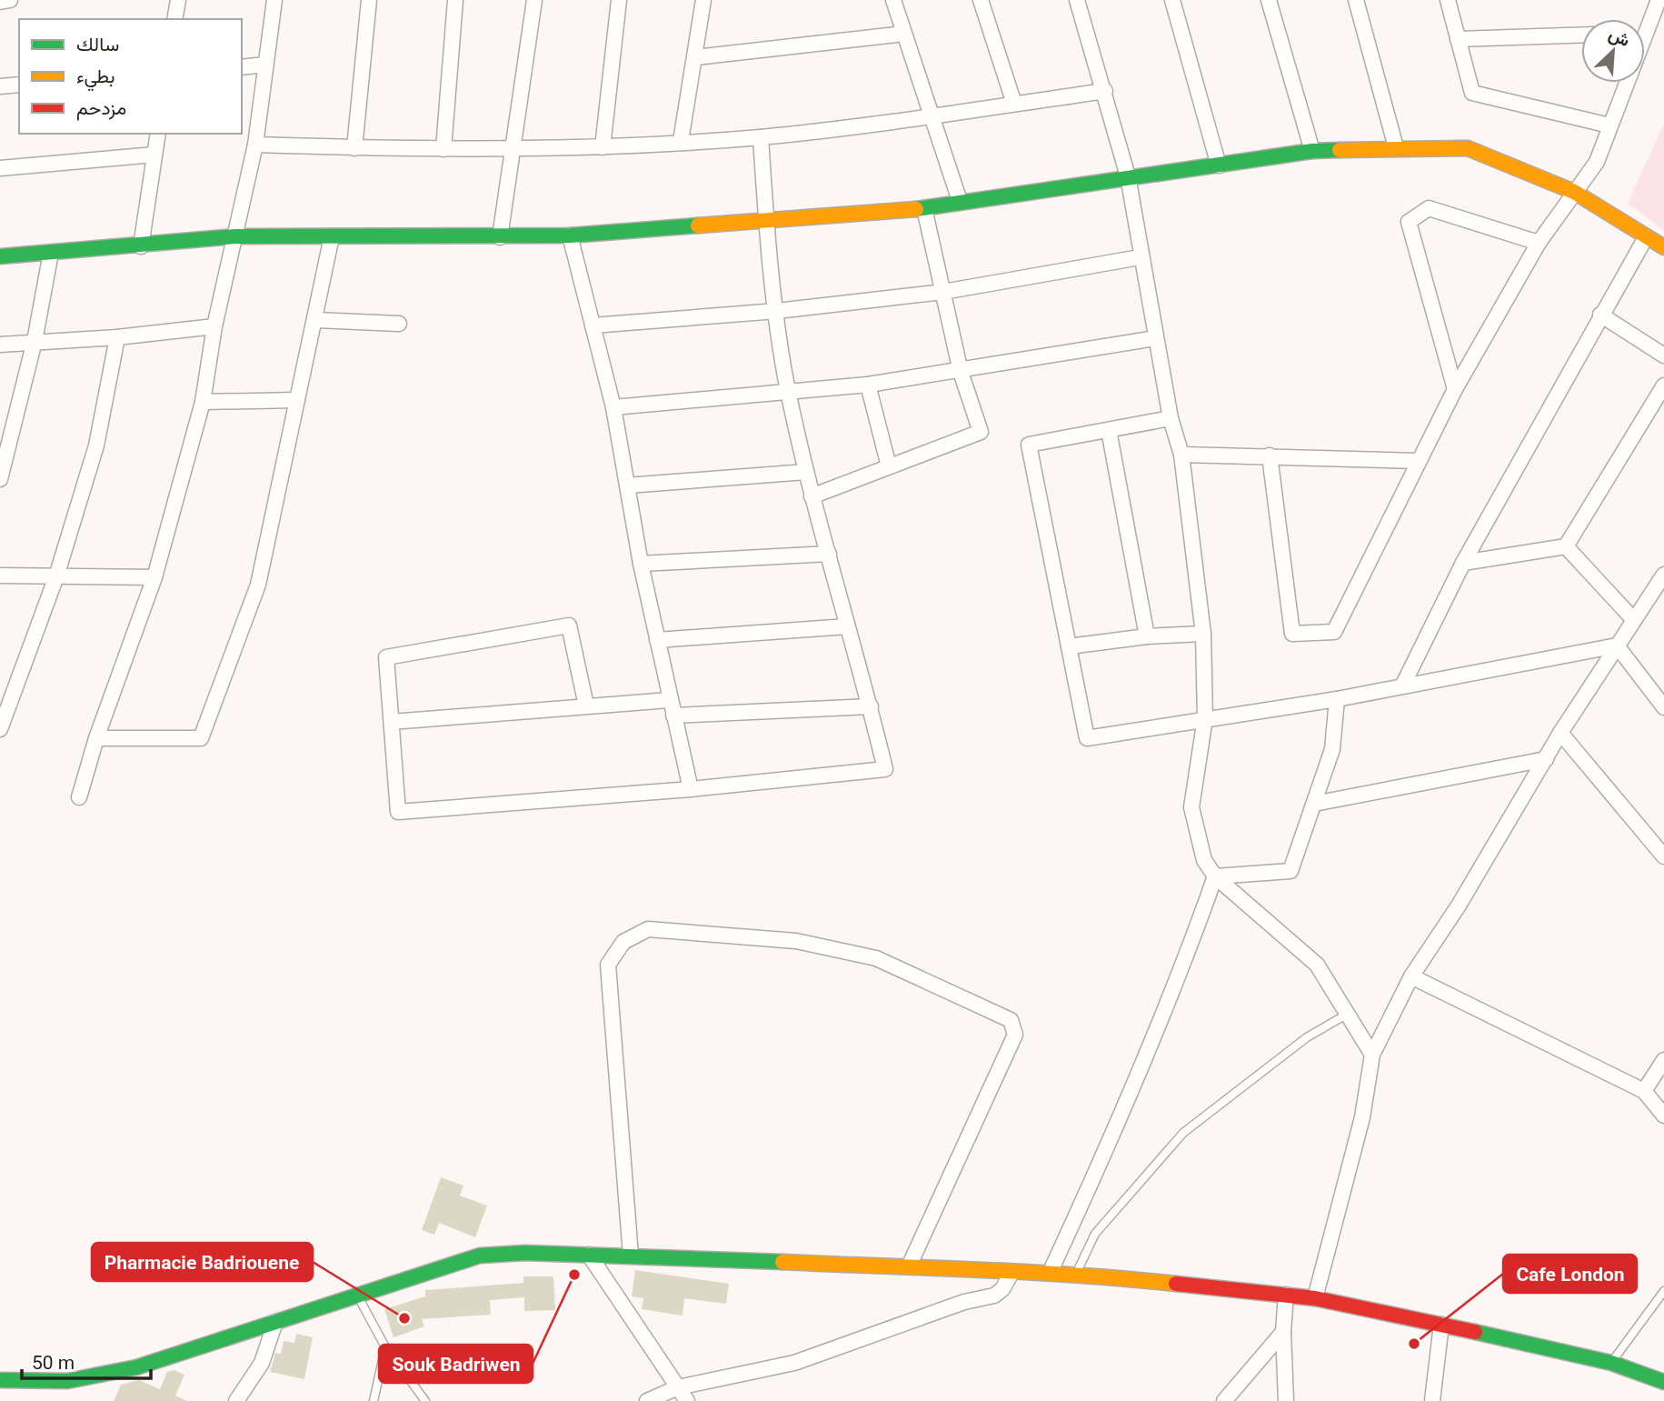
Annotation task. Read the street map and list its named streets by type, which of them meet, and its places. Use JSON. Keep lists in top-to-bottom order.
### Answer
{
  "places": ["Souk Badriwen", "Pharmacie Badriouene", "Cafe London"],
  "legend": ["سالك", "بطيء", "مزدحم"],
  "scale_bar": "50 m",
  "north": "top right"
}
